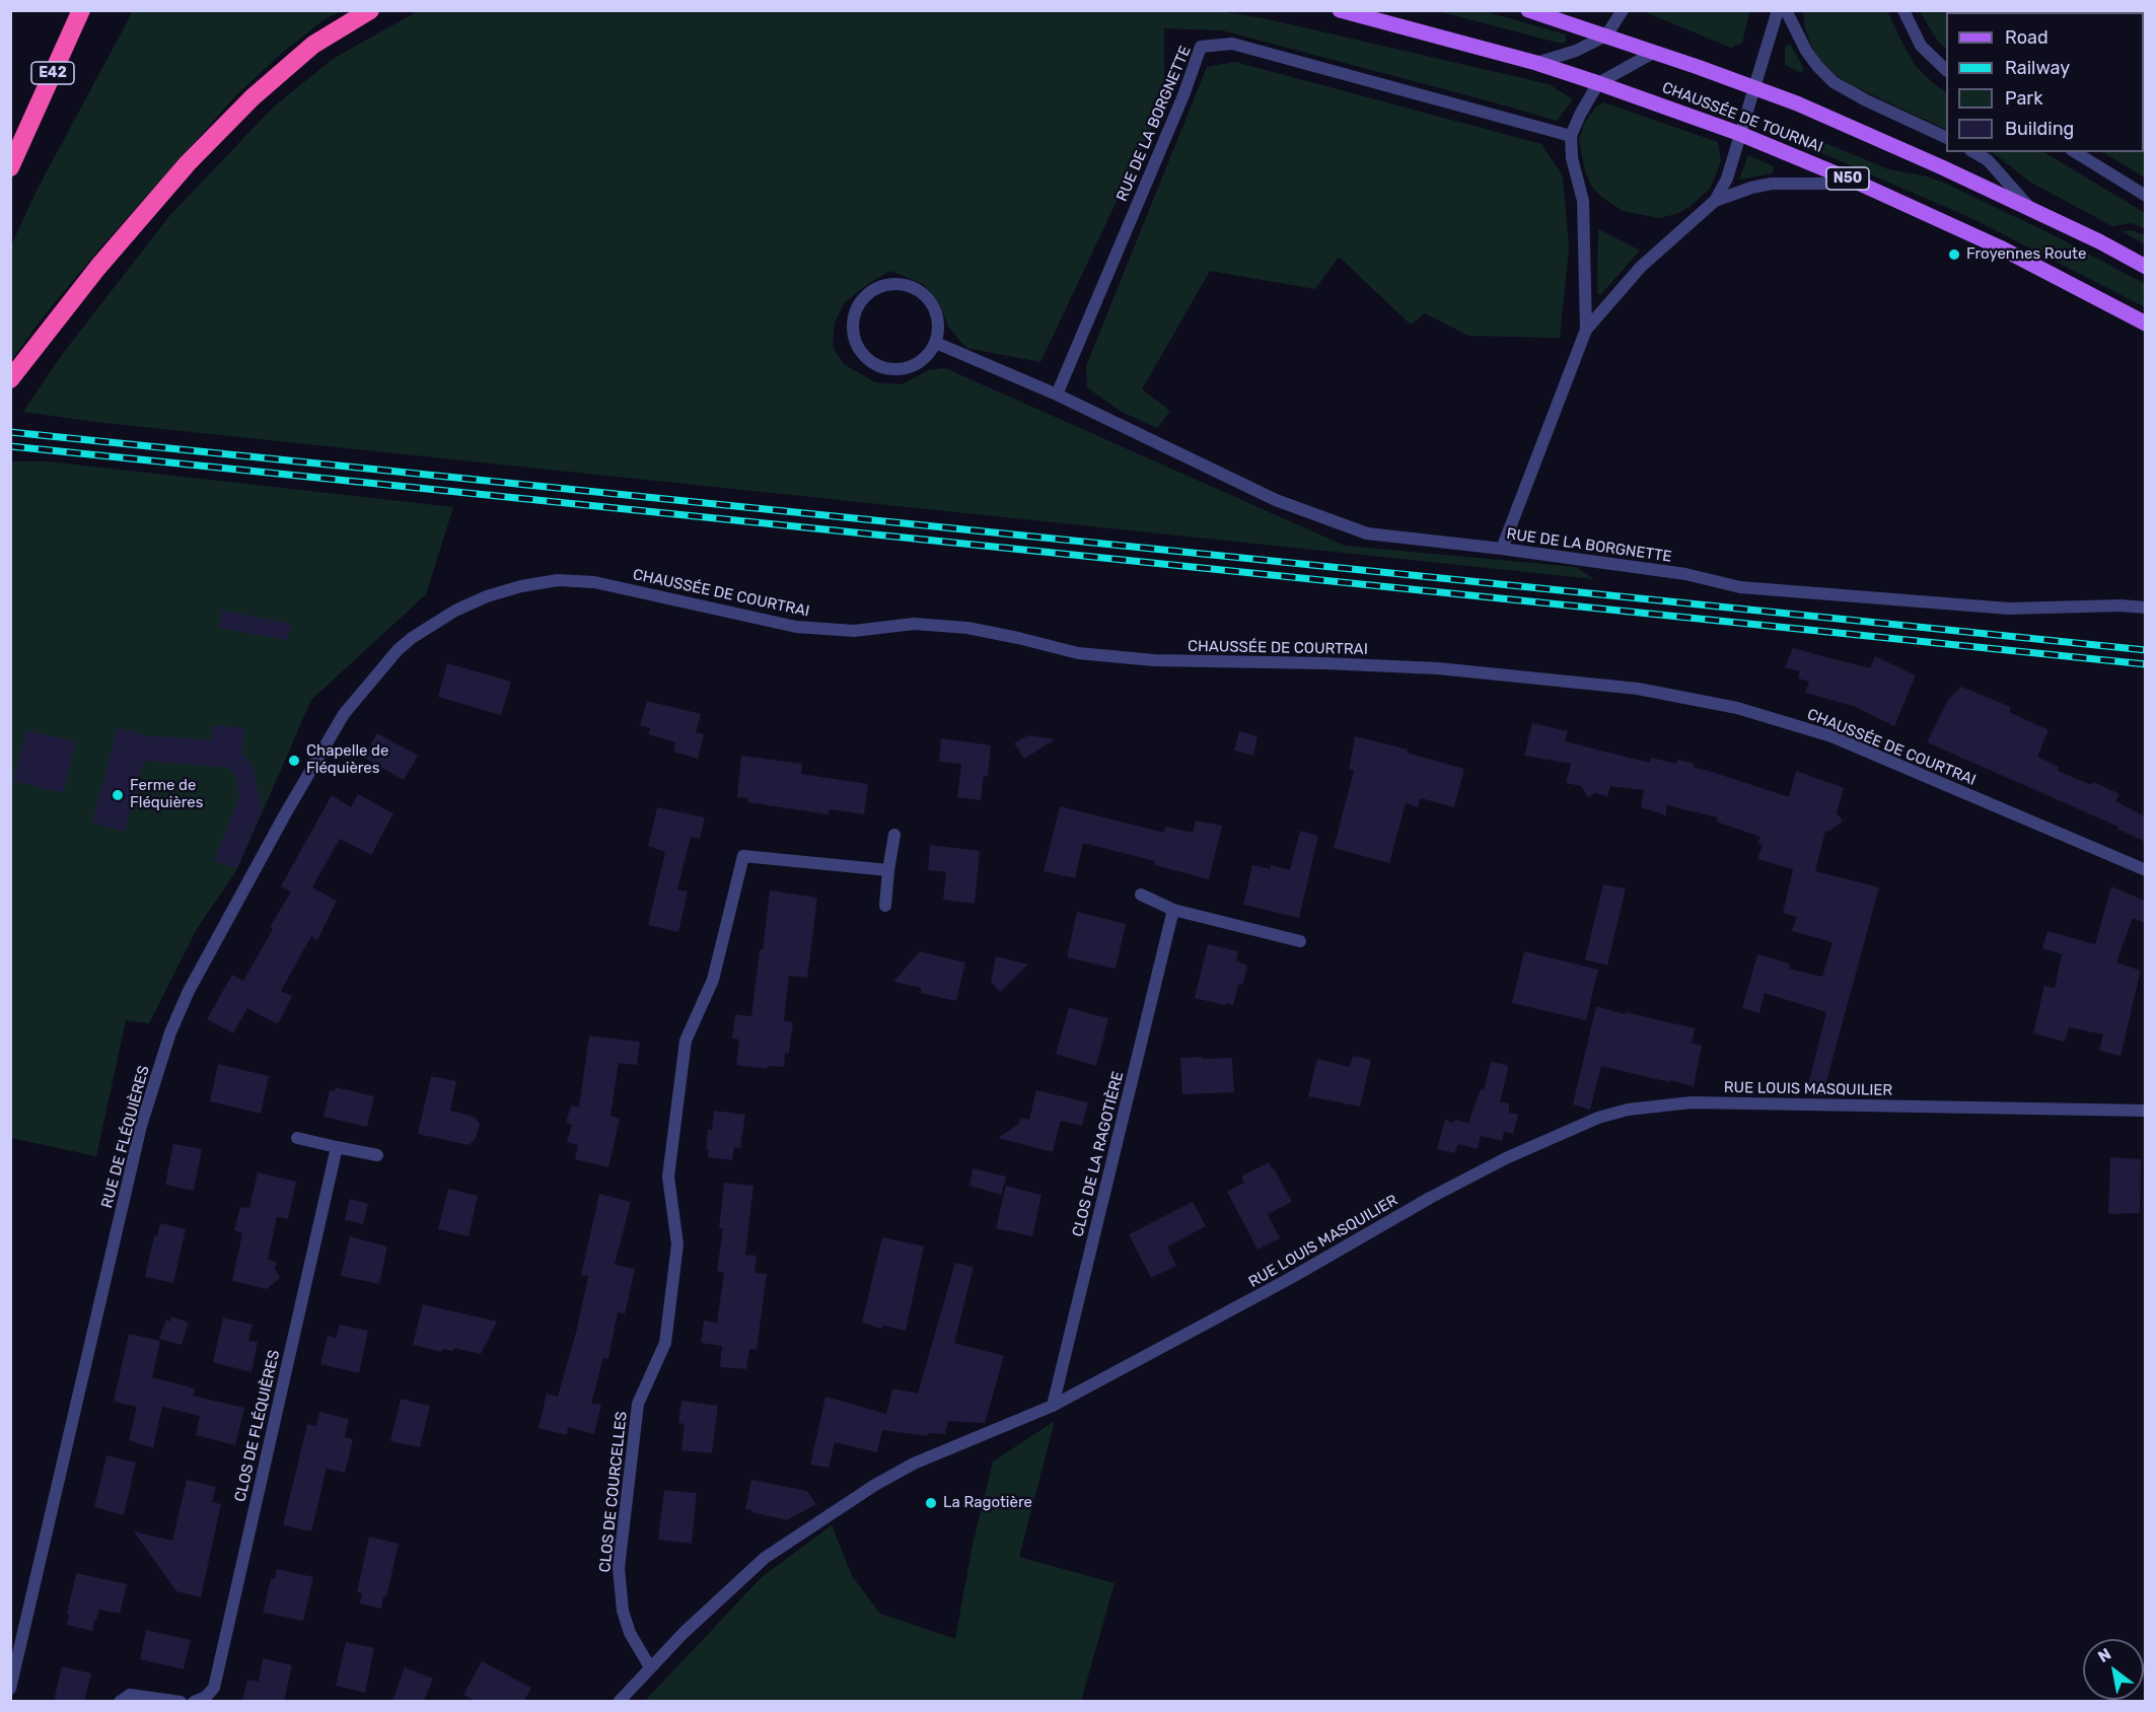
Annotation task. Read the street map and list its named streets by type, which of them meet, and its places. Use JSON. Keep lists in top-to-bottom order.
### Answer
{
  "streets": {
    "highway": ["E42"],
    "main road": ["CHAUSSÉE DE TOURNAI", "N50"],
    "street": [
      "RUE DE LA BORGNETTE",
      "CHAUSSÉE DE COURTRAI",
      "RUE LOUIS MASQUILIER",
      "RUE DE FLÉQUIÈRES",
      "CLOS DE LA RAGOTIÈRE",
      "CLOS DE FLÉQUIÈRES",
      "CLOS DE COURCELLES"
    ]
  },
  "crossings": [
    ["CHAUSSÉE DE COURTRAI", "RUE DE FLÉQUIÈRES"],
    ["RUE LOUIS MASQUILIER", "CLOS DE LA RAGOTIÈRE"],
    ["RUE LOUIS MASQUILIER", "CLOS DE COURCELLES"]
  ],
  "places": [
    "Froyennes Route",
    "Chapelle de Fléquières",
    "Ferme de Fléquières",
    "La Ragotière"
  ],
  "legend": [
    "Road",
    "Railway",
    "Park",
    "Building"
  ],
  "north": "top left"
}
